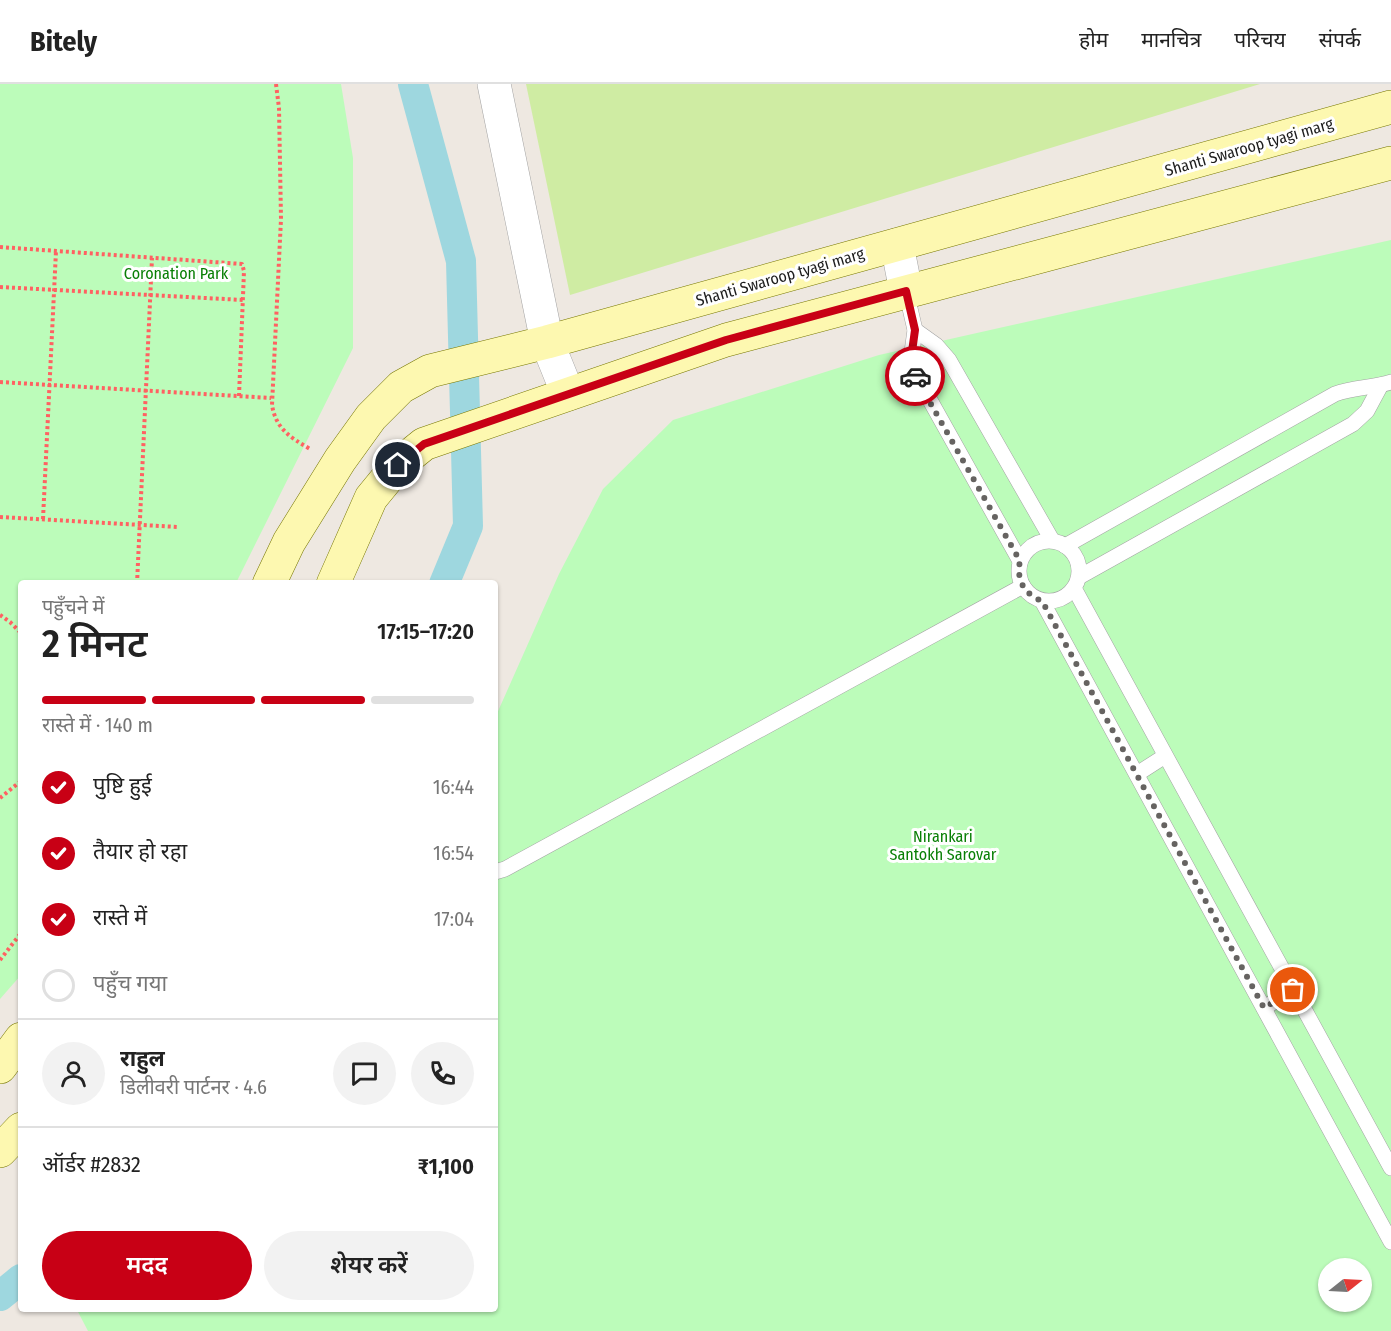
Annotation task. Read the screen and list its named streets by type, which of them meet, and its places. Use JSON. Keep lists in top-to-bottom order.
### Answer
{
  "streets": {
    "main road": ["Shanti Swaroop tyagi marg"]
  },
  "parks": ["Coronation Park", "Nirankari Santokh Sarovar"],
  "north": "right",
  "page": {
    "header": "Bitely",
    "nav": [
      "होम",
      "मानचित्र",
      "परिचय",
      "संपर्क"
    ],
    "heading": ["2 मिनट", "पहुँचने में", "17:15–17:20"],
    "panel": [
      "राहुल",
      "डिलीवरी पार्टनर · 4.6",
      "ऑर्डर #2832",
      "₹1,100"
    ],
    "bar": "रास्ते में · 140 m",
    "list": [
      ["पुष्टि हुई", "16:44"],
      ["तैयार हो रहा", "16:54"],
      ["रास्ते में", "17:04"],
      "पहुँच गया"
    ],
    "buttons": ["मदद", "शेयर करें"]
  }
}
